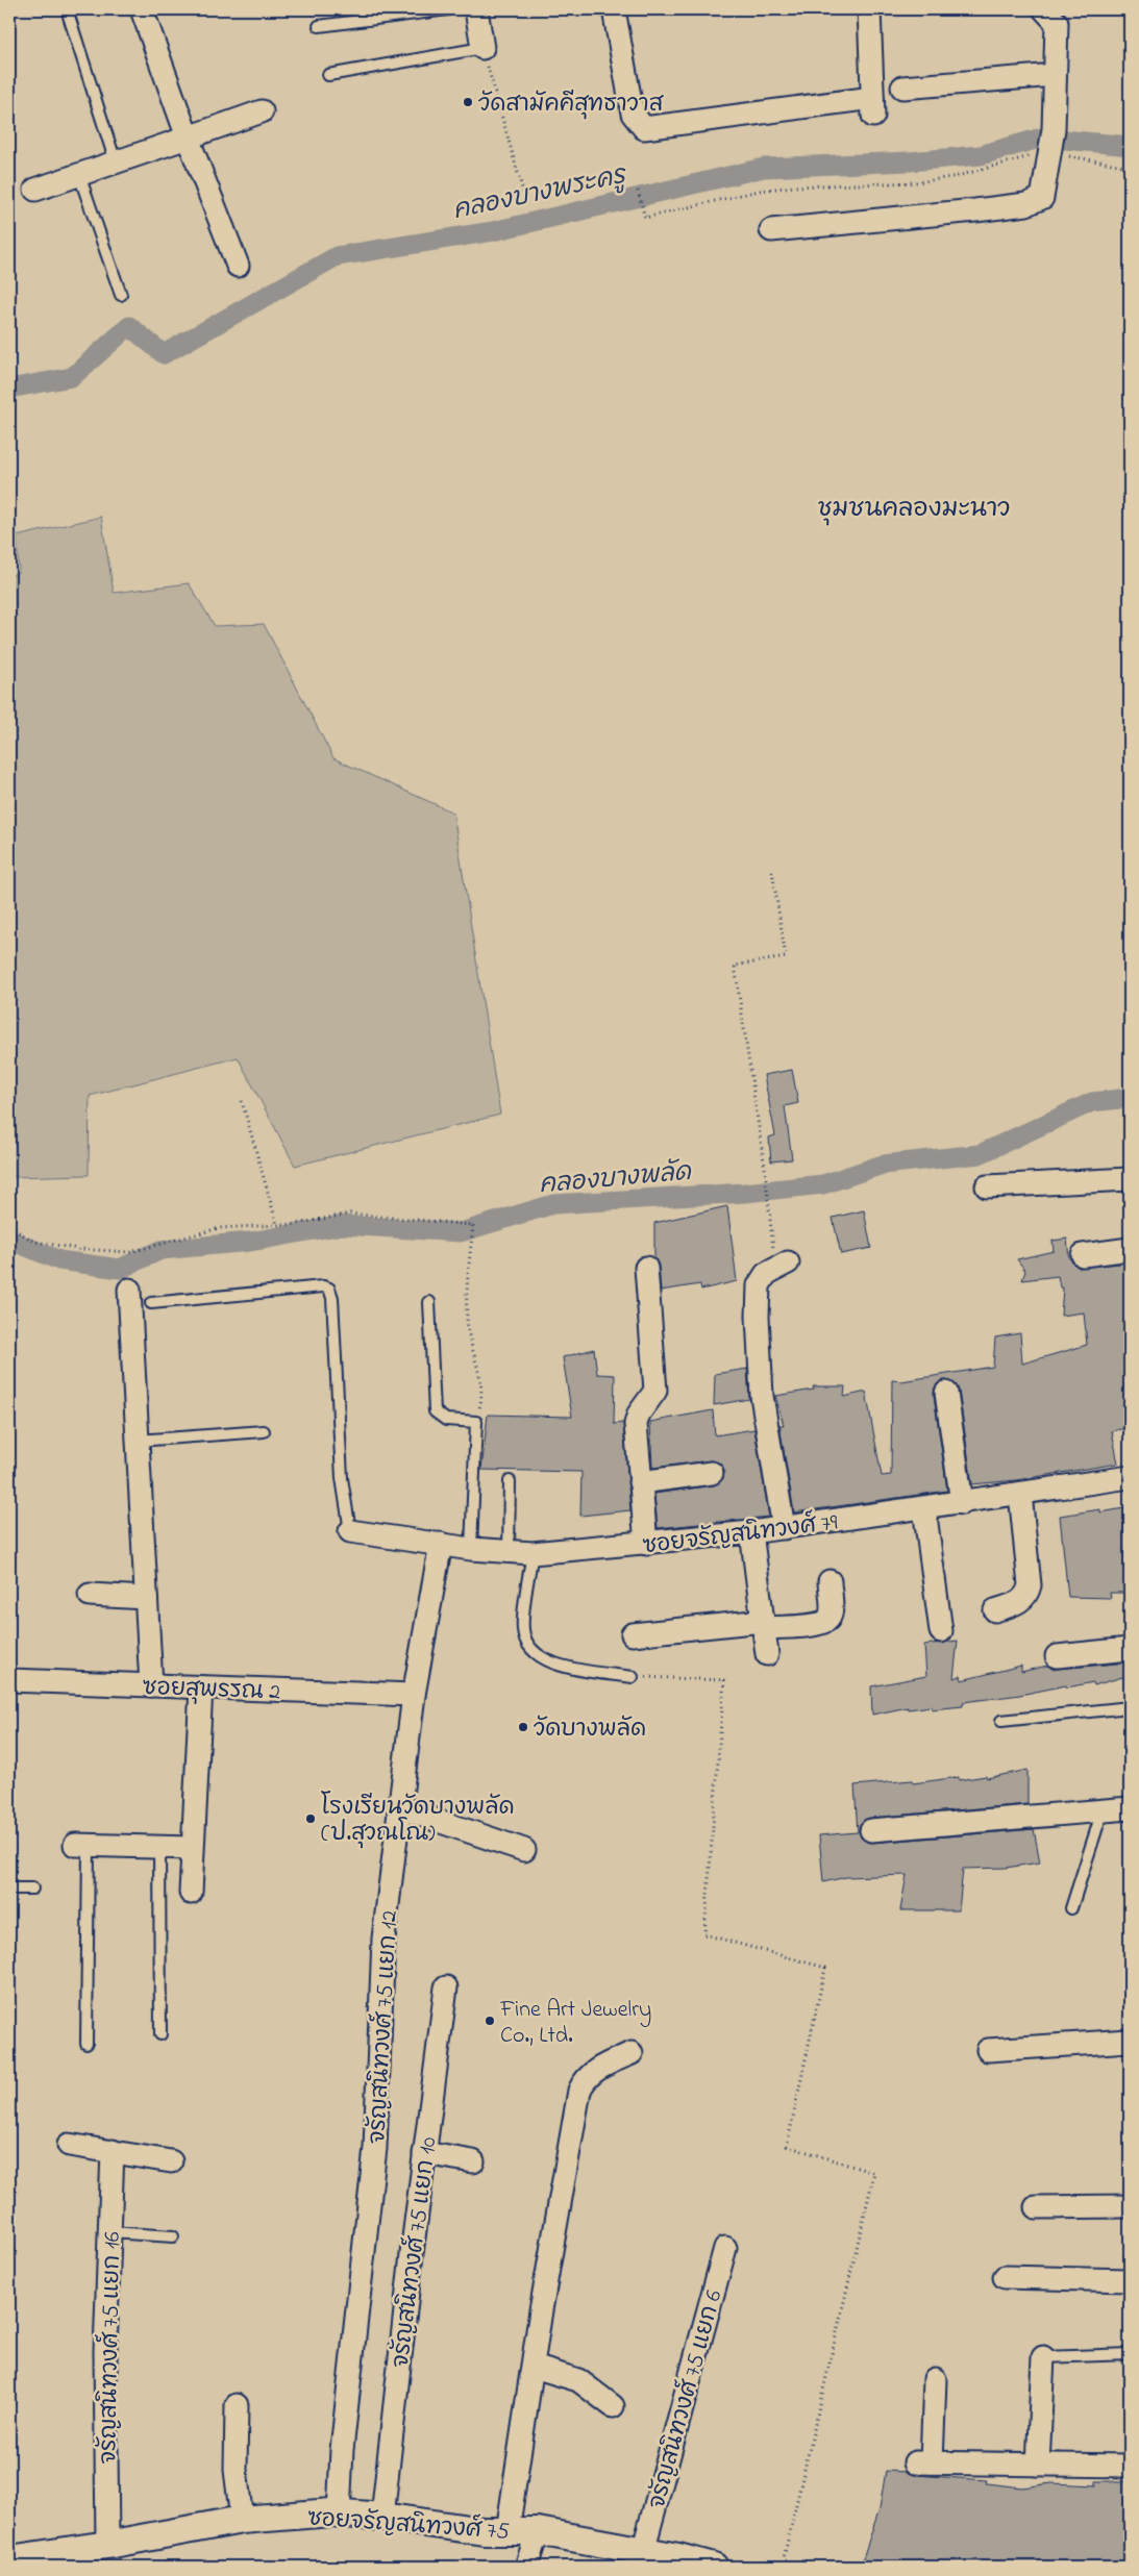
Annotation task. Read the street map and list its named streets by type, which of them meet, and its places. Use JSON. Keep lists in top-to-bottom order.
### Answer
{
  "streets": {
    "street": [
      "ซอยจรัญสนิทวงศ์ 79",
      "ซอยสุพรรณ 2",
      "จรัญสนิทวงศ์ 75 แยก 12",
      "จรัญสนิทวงศ์ 75 แยก 10",
      "จรัญสนิทวงศ์ 75 แยก 16",
      "จรัญสนิทวงศ์ 75 แยก 6",
      "ซอยจรัญสนิทวงศ์ 75"
    ]
  },
  "crossings": [
    ["ซอยจรัญสนิทวงศ์ 79", "จรัญสนิทวงศ์ 75 แยก 12"],
    ["ซอยสุพรรณ 2", "จรัญสนิทวงศ์ 75 แยก 12"],
    ["จรัญสนิทวงศ์ 75 แยก 12", "ซอยจรัญสนิทวงศ์ 75"],
    ["จรัญสนิทวงศ์ 75 แยก 10", "ซอยจรัญสนิทวงศ์ 75"],
    ["จรัญสนิทวงศ์ 75 แยก 16", "ซอยจรัญสนิทวงศ์ 75"],
    ["จรัญสนิทวงศ์ 75 แยก 6", "ซอยจรัญสนิทวงศ์ 75"]
  ],
  "districts": ["ชุมชนคลองมะนาว"],
  "water": ["คลองบางพระครู", "คลองบางพลัด"],
  "places": [
    "วัดสามัคคีสุทธาวาส",
    "วัดบางพลัด",
    "โรงเรียนวัดบางพลัด (ป.สุวณโณ)",
    "Fine Art Jewelry Co., Ltd."
  ]
}
